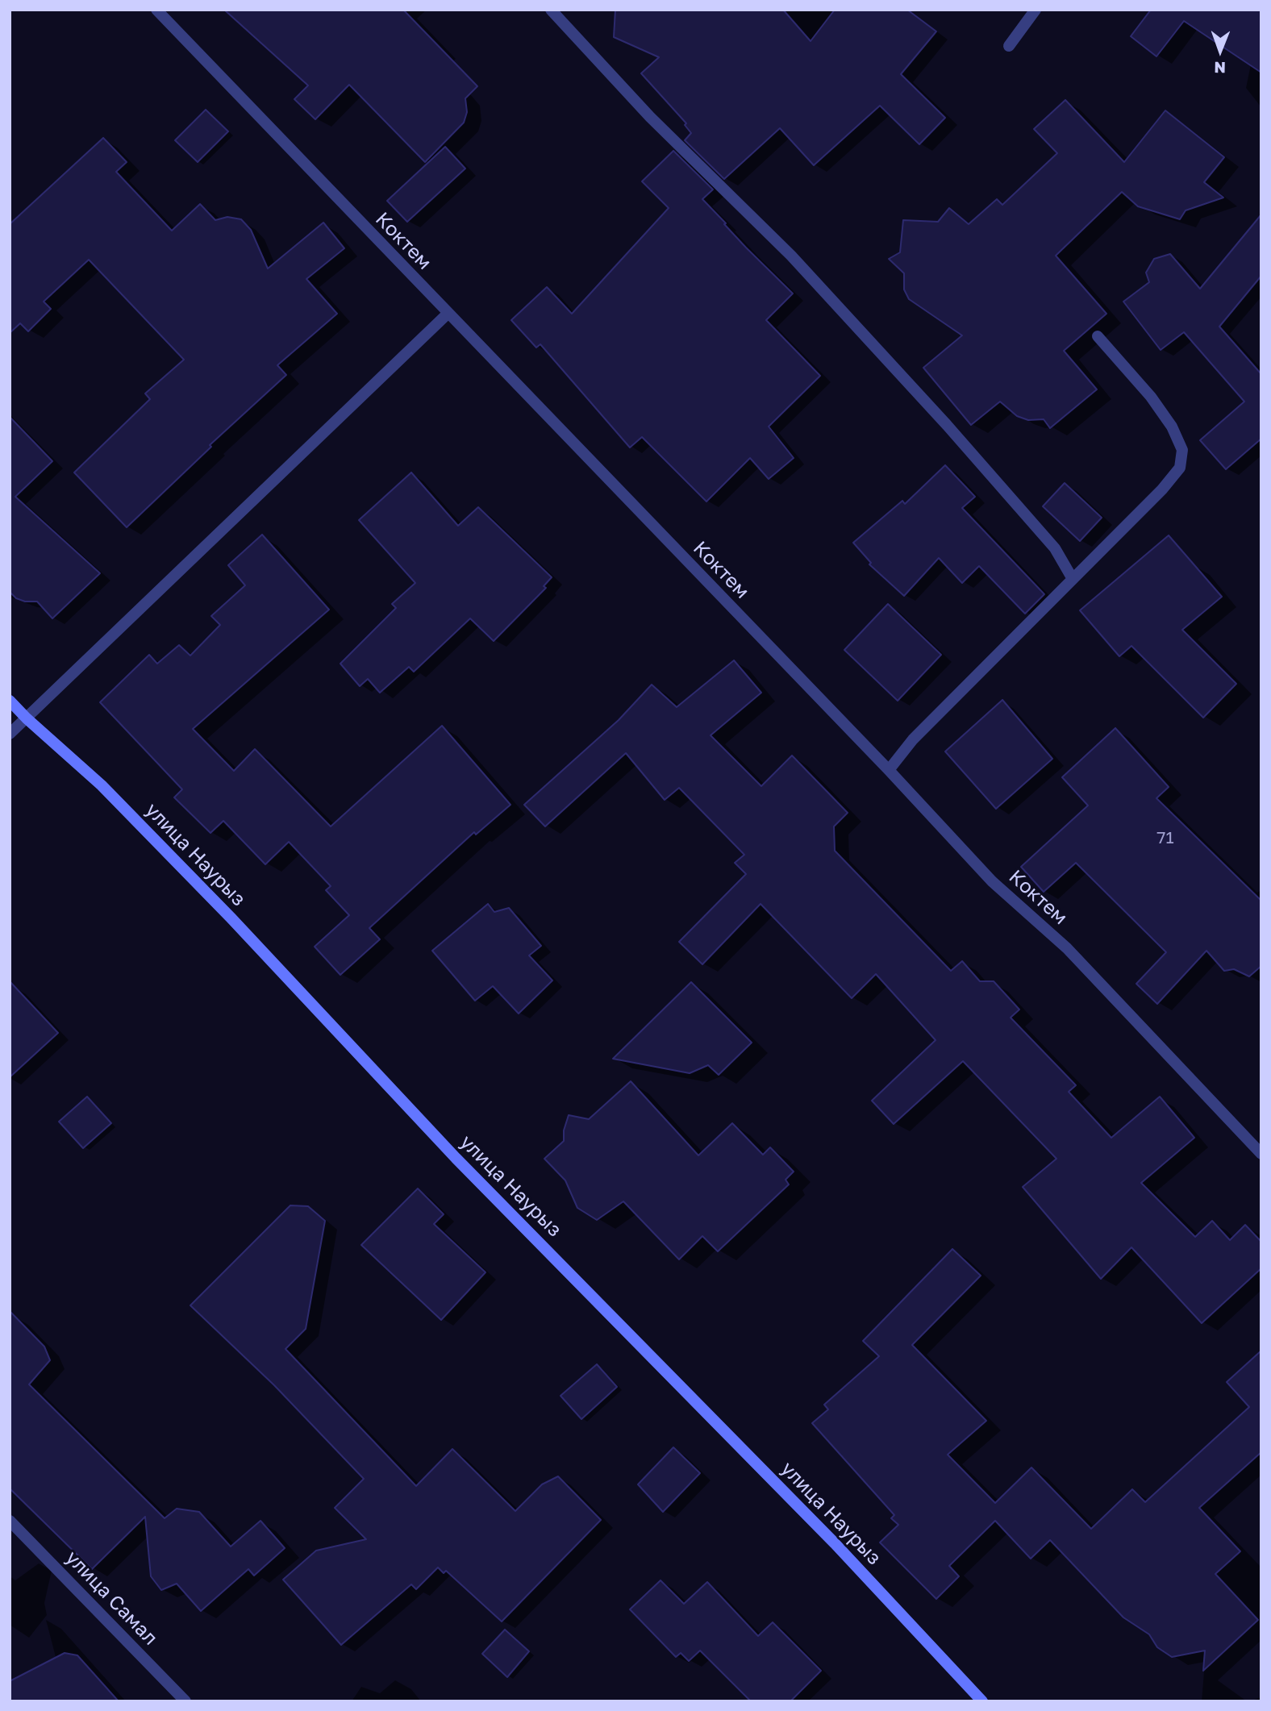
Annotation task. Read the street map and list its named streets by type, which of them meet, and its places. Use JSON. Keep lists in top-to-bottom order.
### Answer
{
  "streets": {
    "street": ["Коктем", "улица Наурыз", "улица Самал"]
  },
  "house_numbers": ["71"],
  "north": "bottom"
}
